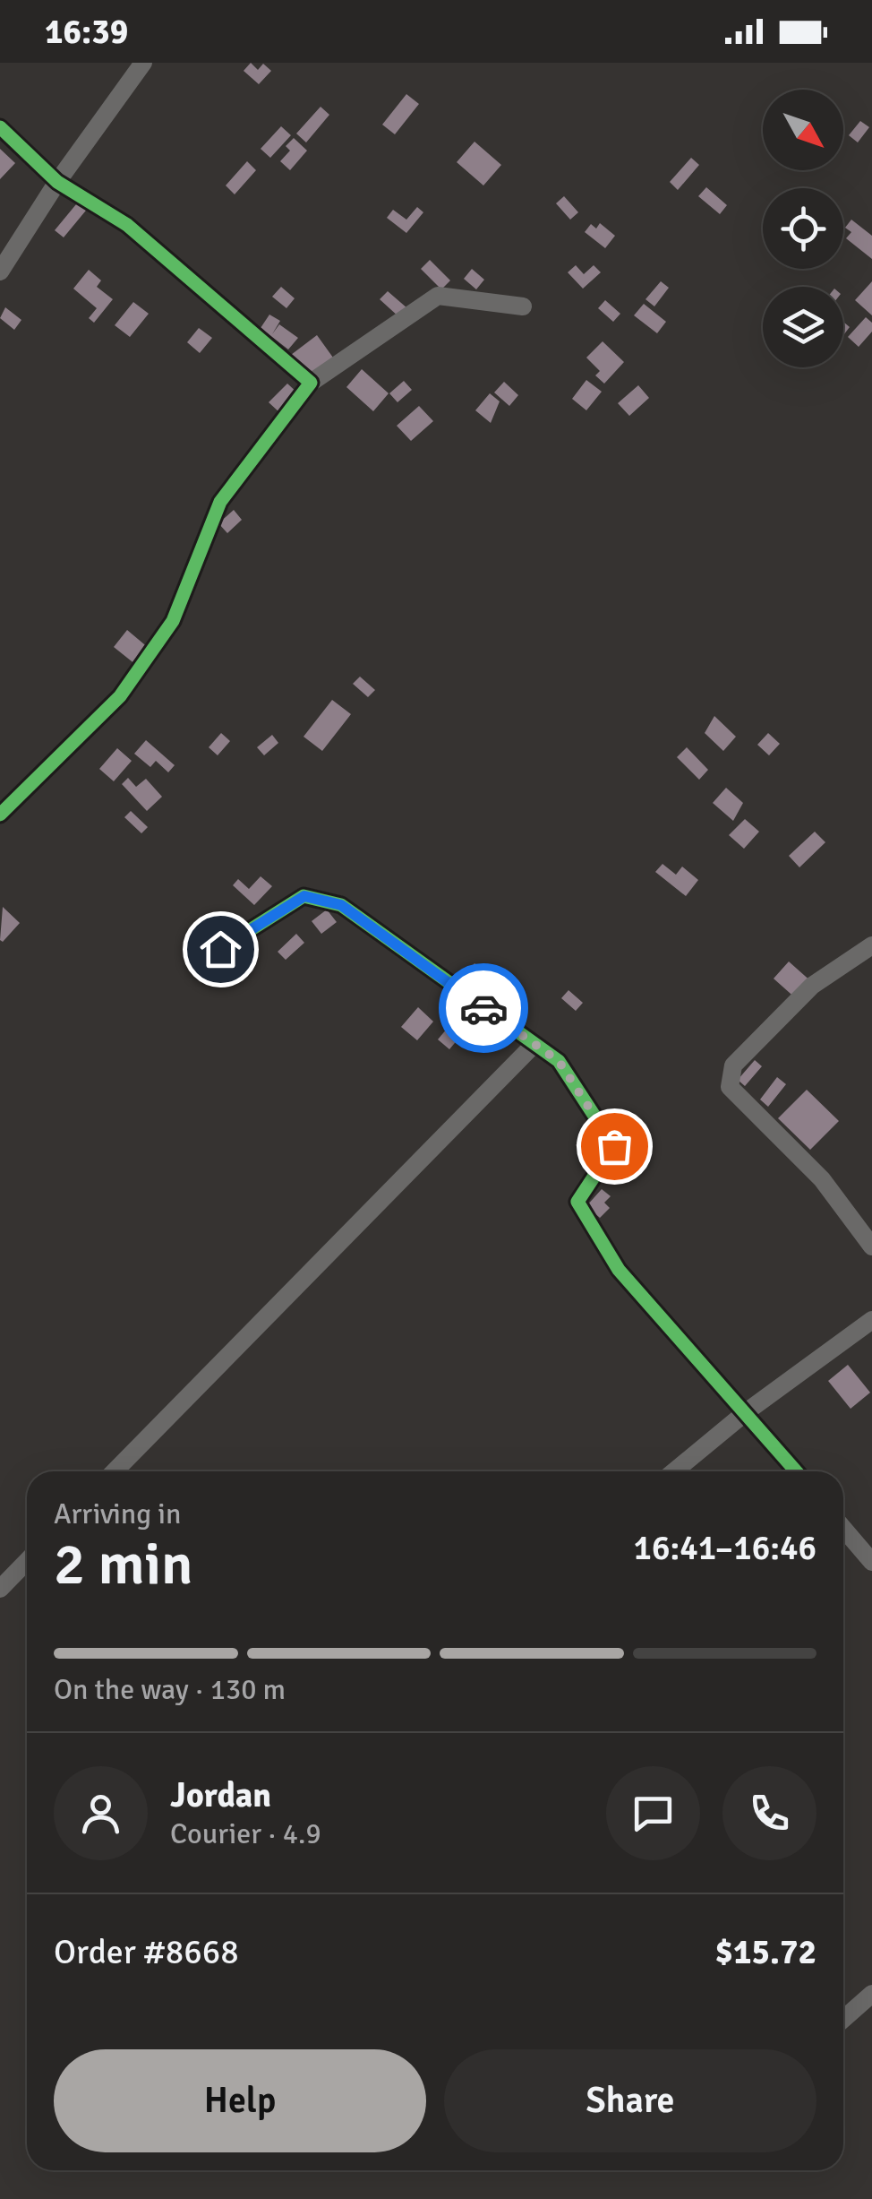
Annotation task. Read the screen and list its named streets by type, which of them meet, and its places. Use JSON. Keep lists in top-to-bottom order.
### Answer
{
  "north": "bottom right",
  "page": {
    "status": "16:39",
    "heading": ["2 min", "Arriving in", "16:41–16:46"],
    "panel": [
      "Jordan",
      "Courier · 4.9",
      "Order #8668",
      "$15.72"
    ],
    "bar": "On the way · 130 m",
    "buttons": ["Help", "Share"]
  }
}
